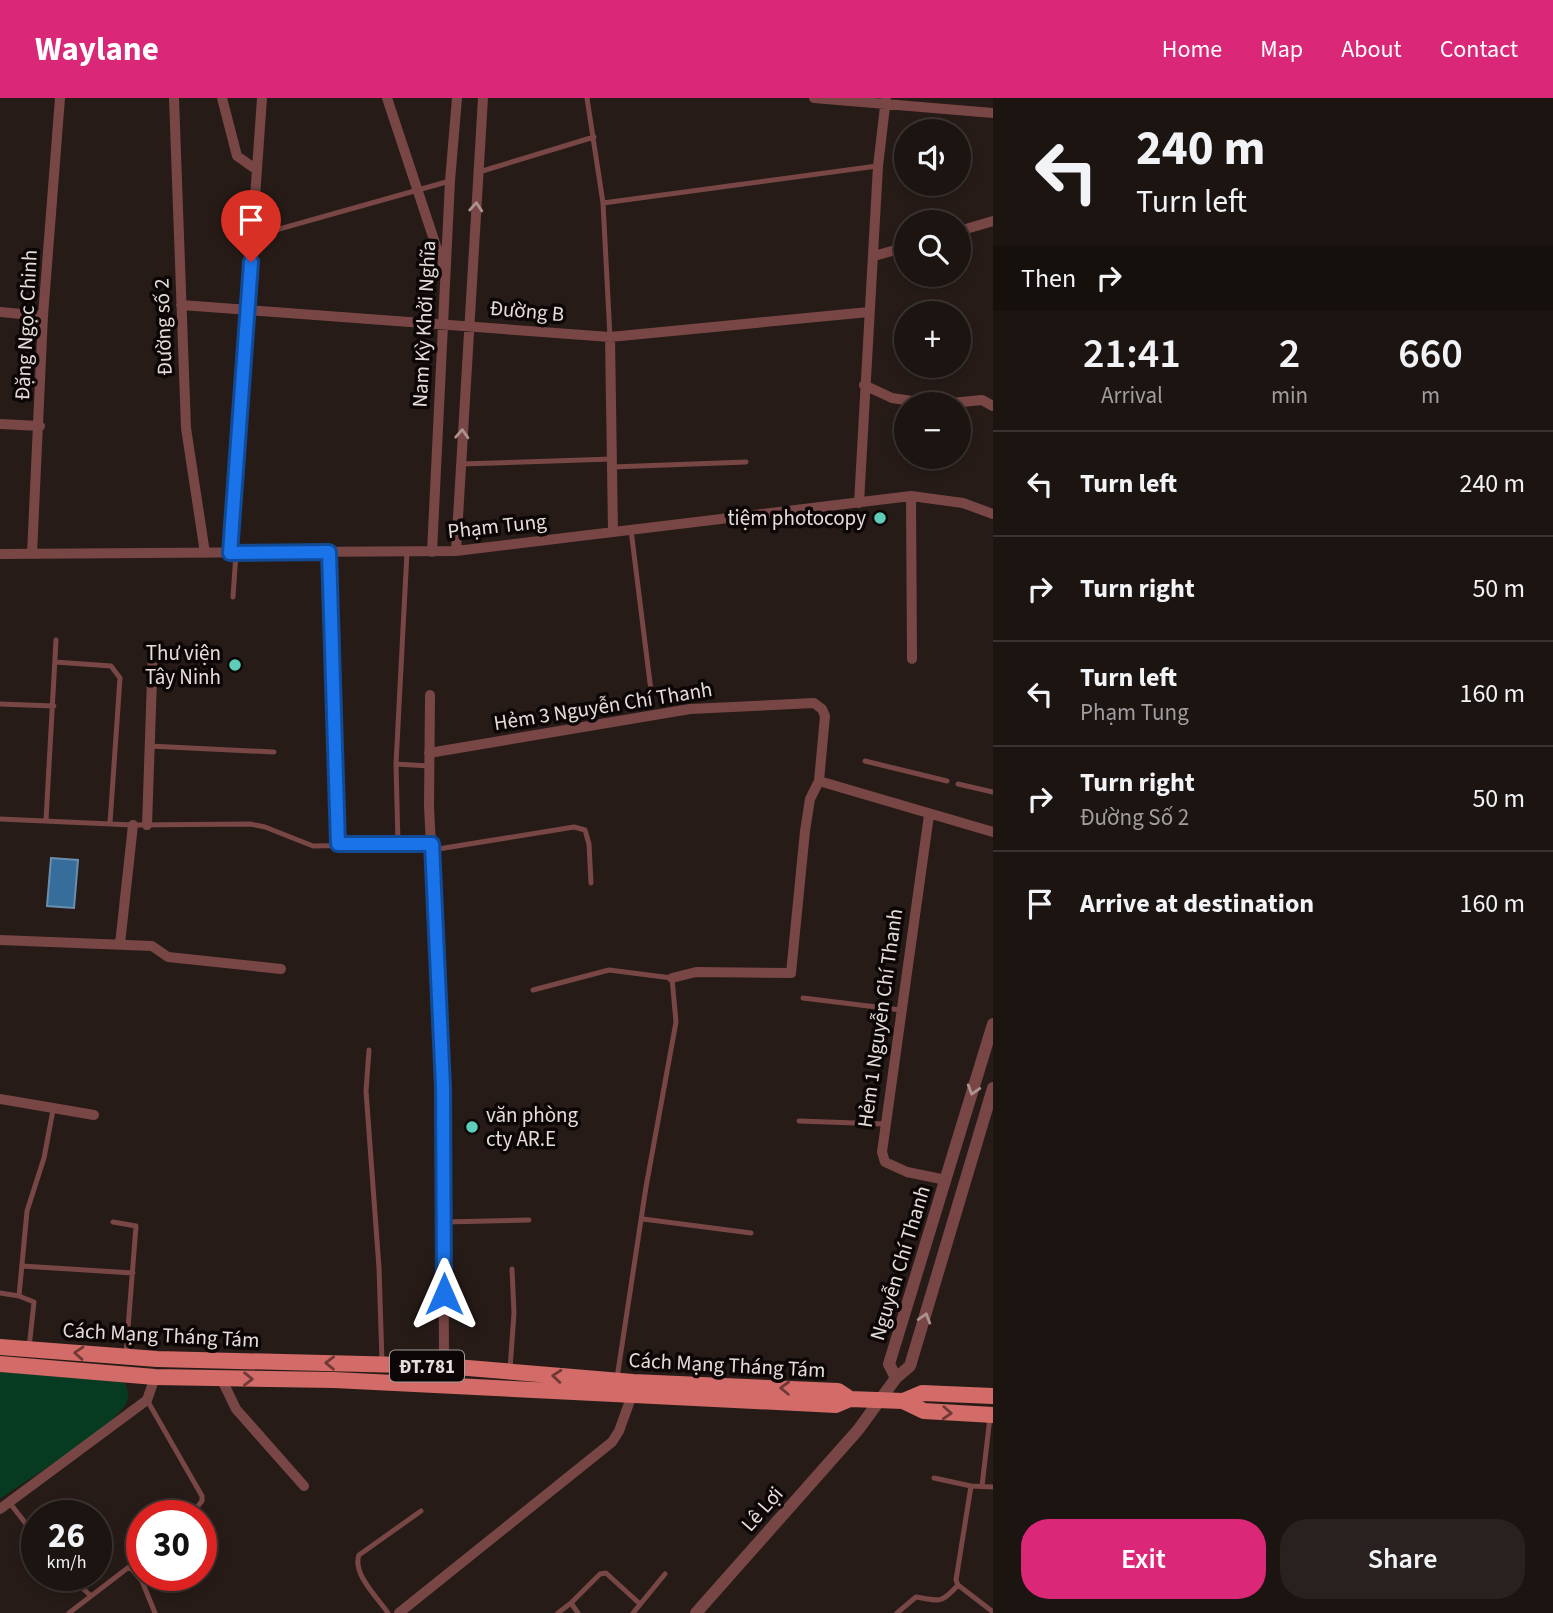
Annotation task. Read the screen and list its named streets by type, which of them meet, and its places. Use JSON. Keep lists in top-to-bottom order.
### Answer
{
  "streets": {
    "main road": ["Cách Mạng Tháng Tám", "ĐT.781"],
    "street": [
      "Đường B",
      "Nam Kỳ Khởi Nghĩa",
      "Đặng Ngọc Chinh",
      "Đường số 2",
      "Phạm Tung",
      "Hẻm 3 Nguyễn Chí Thanh",
      "Hẻm 1 Nguyễn Chí Thanh",
      "Nguyễn Chí Thanh",
      "Lê Lợi"
    ]
  },
  "crossings": [
    ["Đường B", "Nam Kỳ Khởi Nghĩa"],
    ["Đường B", "Đường số 2"],
    ["Nam Kỳ Khởi Nghĩa", "Phạm Tung"],
    ["Đặng Ngọc Chinh", "Phạm Tung"],
    ["Đường số 2", "Phạm Tung"],
    ["Hẻm 1 Nguyễn Chí Thanh", "Nguyễn Chí Thanh"],
    ["Nguyễn Chí Thanh", "Lê Lợi"],
    ["Cách Mạng Tháng Tám", "Lê Lợi"]
  ],
  "places": ["tiệm photocopy", "Thư viện Tây Ninh", "văn phòng cty AR.E"],
  "page": {
    "header": "Waylane",
    "nav": [
      "Home",
      "Map",
      "About",
      "Contact"
    ],
    "turn": ["240 m", "Turn left"],
    "map_buttons": ["+", "−"],
    "then": "Then",
    "eta": [
      "21:41",
      "Arrival",
      "2",
      "min",
      "660",
      "m"
    ],
    "list": [
      {
        "name": "Turn left",
        "value": "240 m"
      },
      {
        "name": "Turn right",
        "value": "50 m"
      },
      {
        "name": "Turn left",
        "note": "Phạm Tung",
        "value": "160 m"
      },
      {
        "name": "Turn right",
        "note": "Đường Số 2",
        "value": "50 m"
      },
      {
        "name": "Arrive at destination",
        "value": "160 m"
      }
    ],
    "speed": "26 km/h",
    "limit": "30",
    "buttons": ["Exit", "Share"]
  }
}
